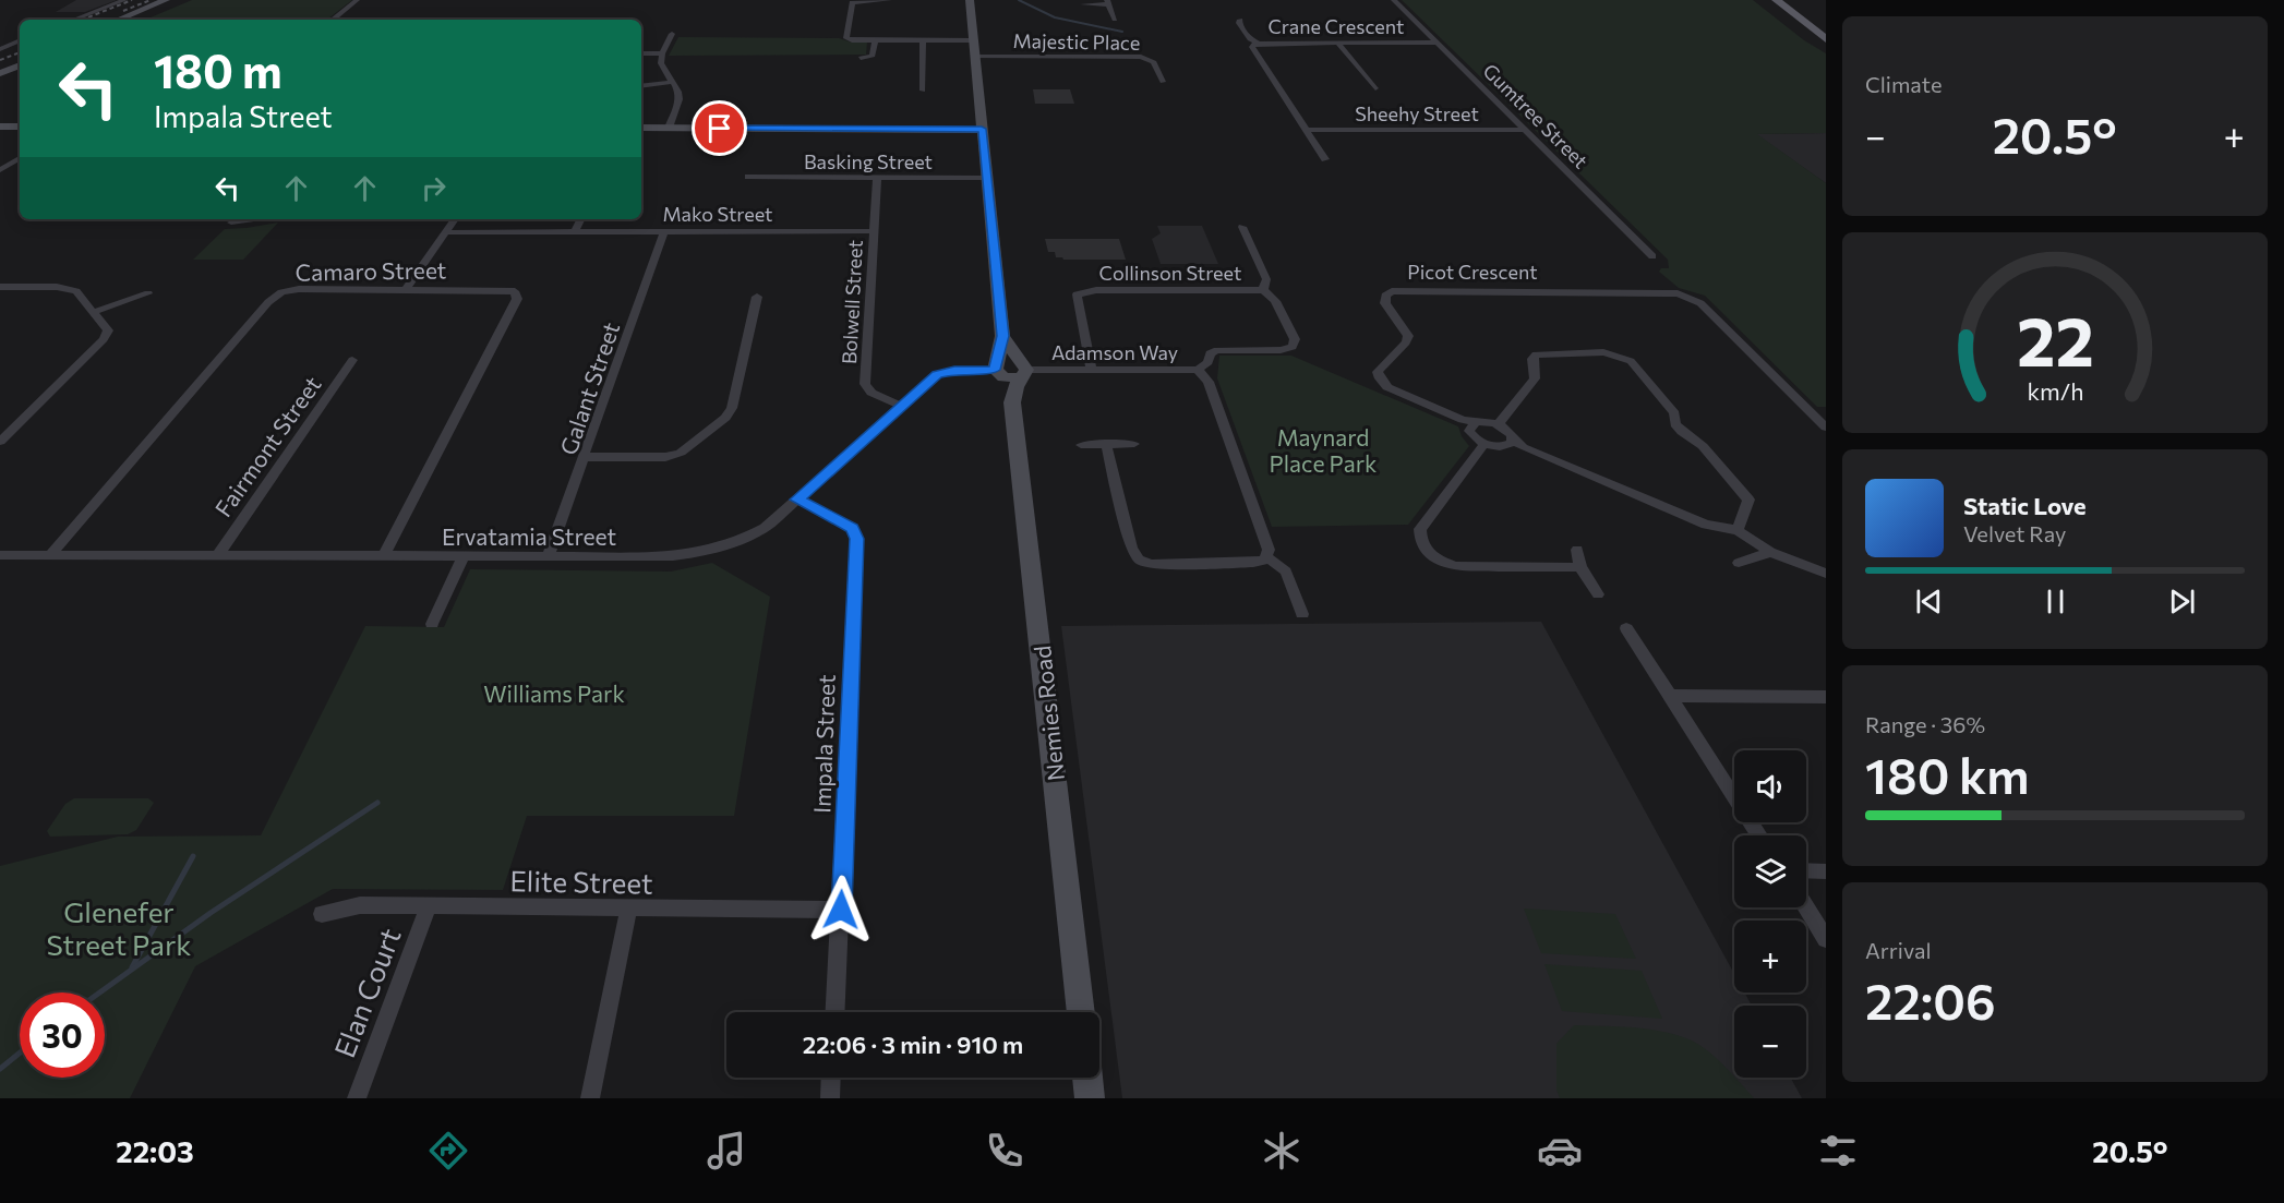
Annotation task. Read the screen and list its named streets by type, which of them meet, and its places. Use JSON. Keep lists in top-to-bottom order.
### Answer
{
  "streets": {
    "street": [
      "Crane Crescent",
      "Majestic Place",
      "Sheehy Street",
      "Gumtree Street",
      "Basking Street",
      "Mako Street",
      "Camaro Street",
      "Picot Crescent",
      "Collinson Street",
      "Bolwell Street",
      "Adamson Way",
      "Galant Street",
      "Fairmont Street",
      "Ervatamia Street",
      "Nemies Road",
      "Impala Street",
      "Elite Street",
      "Elan Court"
    ]
  },
  "crossings": [
    ["Crane Crescent", "Sheehy Street"],
    ["Crane Crescent", "Gumtree Street"],
    ["Sheehy Street", "Gumtree Street"],
    ["Basking Street", "Bolwell Street"],
    ["Mako Street", "Bolwell Street"],
    ["Mako Street", "Galant Street"],
    ["Camaro Street", "Ervatamia Street"],
    ["Collinson Street", "Adamson Way"],
    ["Bolwell Street", "Ervatamia Street"],
    ["Adamson Way", "Nemies Road"],
    ["Galant Street", "Ervatamia Street"],
    ["Fairmont Street", "Ervatamia Street"],
    ["Ervatamia Street", "Nemies Road"],
    ["Ervatamia Street", "Impala Street"],
    ["Impala Street", "Elite Street"],
    ["Elite Street", "Elan Court"]
  ],
  "parks": ["Maynard Place Park", "Williams Park", "Glenefer Street Park"],
  "page": {
    "tile": [
      "Climate",
      ["Range · 36%", "180 km"],
      ["Arrival", "22:06"]
    ],
    "turn": ["180 m", "Impala Street"],
    "heat": ["−", "20.5°", "+"],
    "song": ["Static Love", "Velvet Ray"],
    "map_buttons": ["+", "−"],
    "limit": "30",
    "trip": "22:06 · 3 min · 910 m",
    "tabs": ["22:03", "20.5°"],
    "gauge": ["22", "km/h"]
  }
}
